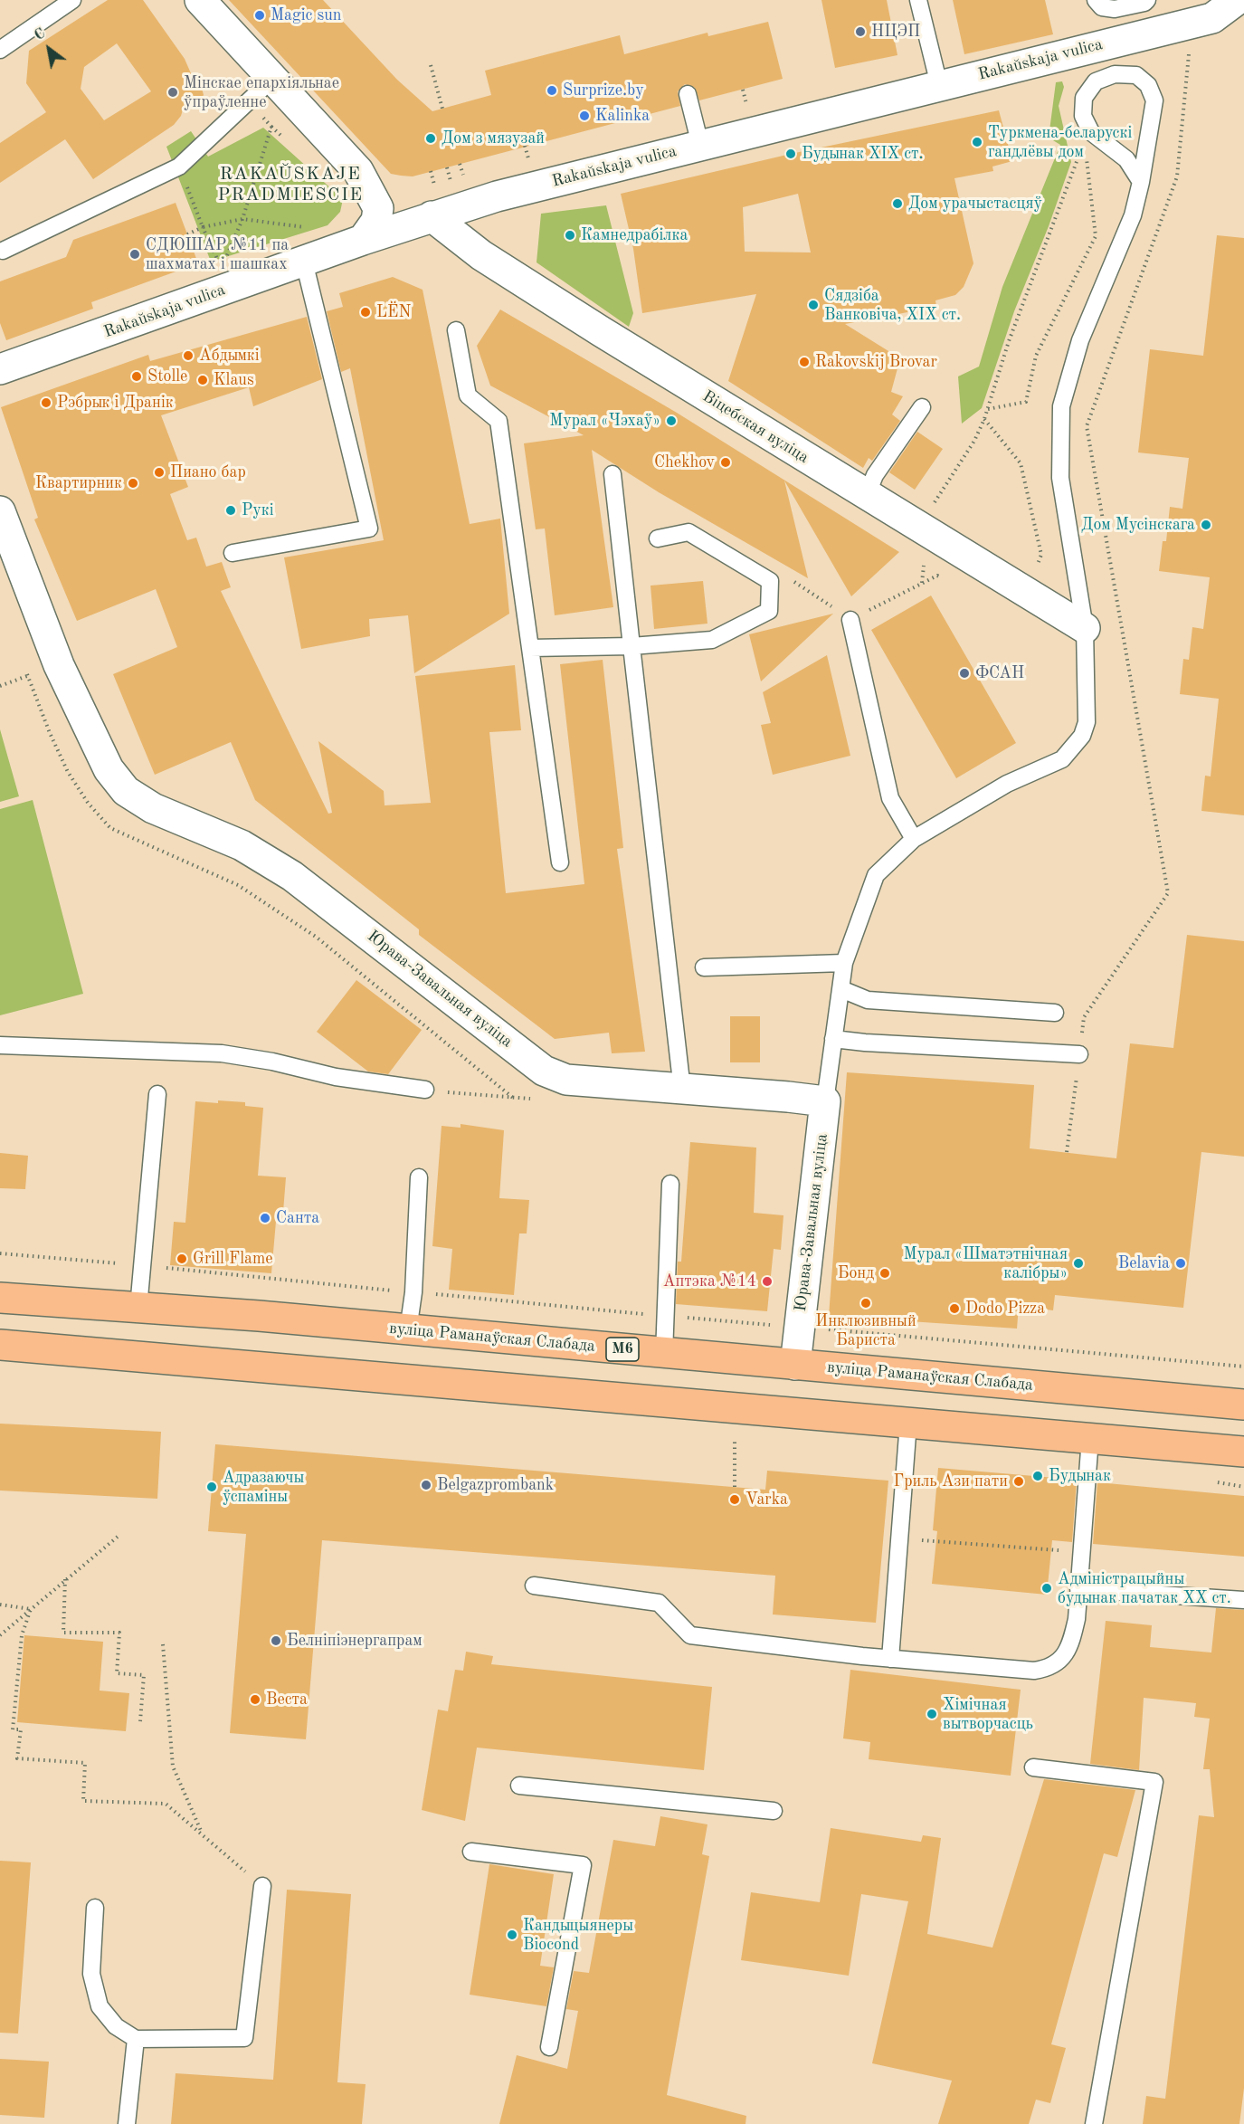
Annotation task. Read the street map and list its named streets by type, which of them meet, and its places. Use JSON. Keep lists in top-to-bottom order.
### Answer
{
  "streets": {
    "main road": ["вуліца Раманаўская Слабада", "М6"],
    "street": ["Rakaŭskaja vulica", "Віцебская вуліца", "Юрава-Завальная вуліца"]
  },
  "crossings": [
    ["Rakaŭskaja vulica", "Віцебская вуліца"],
    ["Юрава-Завальная вуліца", "вуліца Раманаўская Слабада"]
  ],
  "districts": ["RAKAŬSKAJE PRADMIESCIE"],
  "places": [
    "Magic sun",
    "НЦЭП",
    "Surprize.by",
    "Мінскае епархіяльнае ўпраўленне",
    "Kalinka",
    "Дом з мязузай",
    "Туркмена-беларускі гандлёвы дом",
    "Будынак XIX ст.",
    "Дом урачыстасцяў",
    "Камнедрабілка",
    "СДЮШАР №11 па шахматах і шашках",
    "Сядзіба Ванковіча, XIX ст.",
    "LЁN",
    "Абдымкі",
    "Rakovskij Brovar",
    "Stolle",
    "Klaus",
    "Рэбрык і Дранiк",
    "Мурал «Чэхаў»",
    "Chekhov",
    "Пиано бар",
    "Квартирник",
    "Рукі",
    "Дом Мусінскага",
    "ФСАН",
    "Санта",
    "Grill Flame",
    "Мурал «Шматэтнічная калібры»",
    "Belavia",
    "Бонд",
    "Аптэка №14",
    "Инклюзивный Бариста",
    "Dodo Pizza",
    "Будынак",
    "Гриль Ази пати",
    "Belgazprombank",
    "Адразаючы ўспаміны",
    "Varka",
    "Адміністрацыйны будынак пачатак XX ст.",
    "Белніпіэнергапрам",
    "Веста",
    "Хімічная вытворчасць",
    "Кандыцыянеры Biocond"
  ],
  "north": "top left"
}
